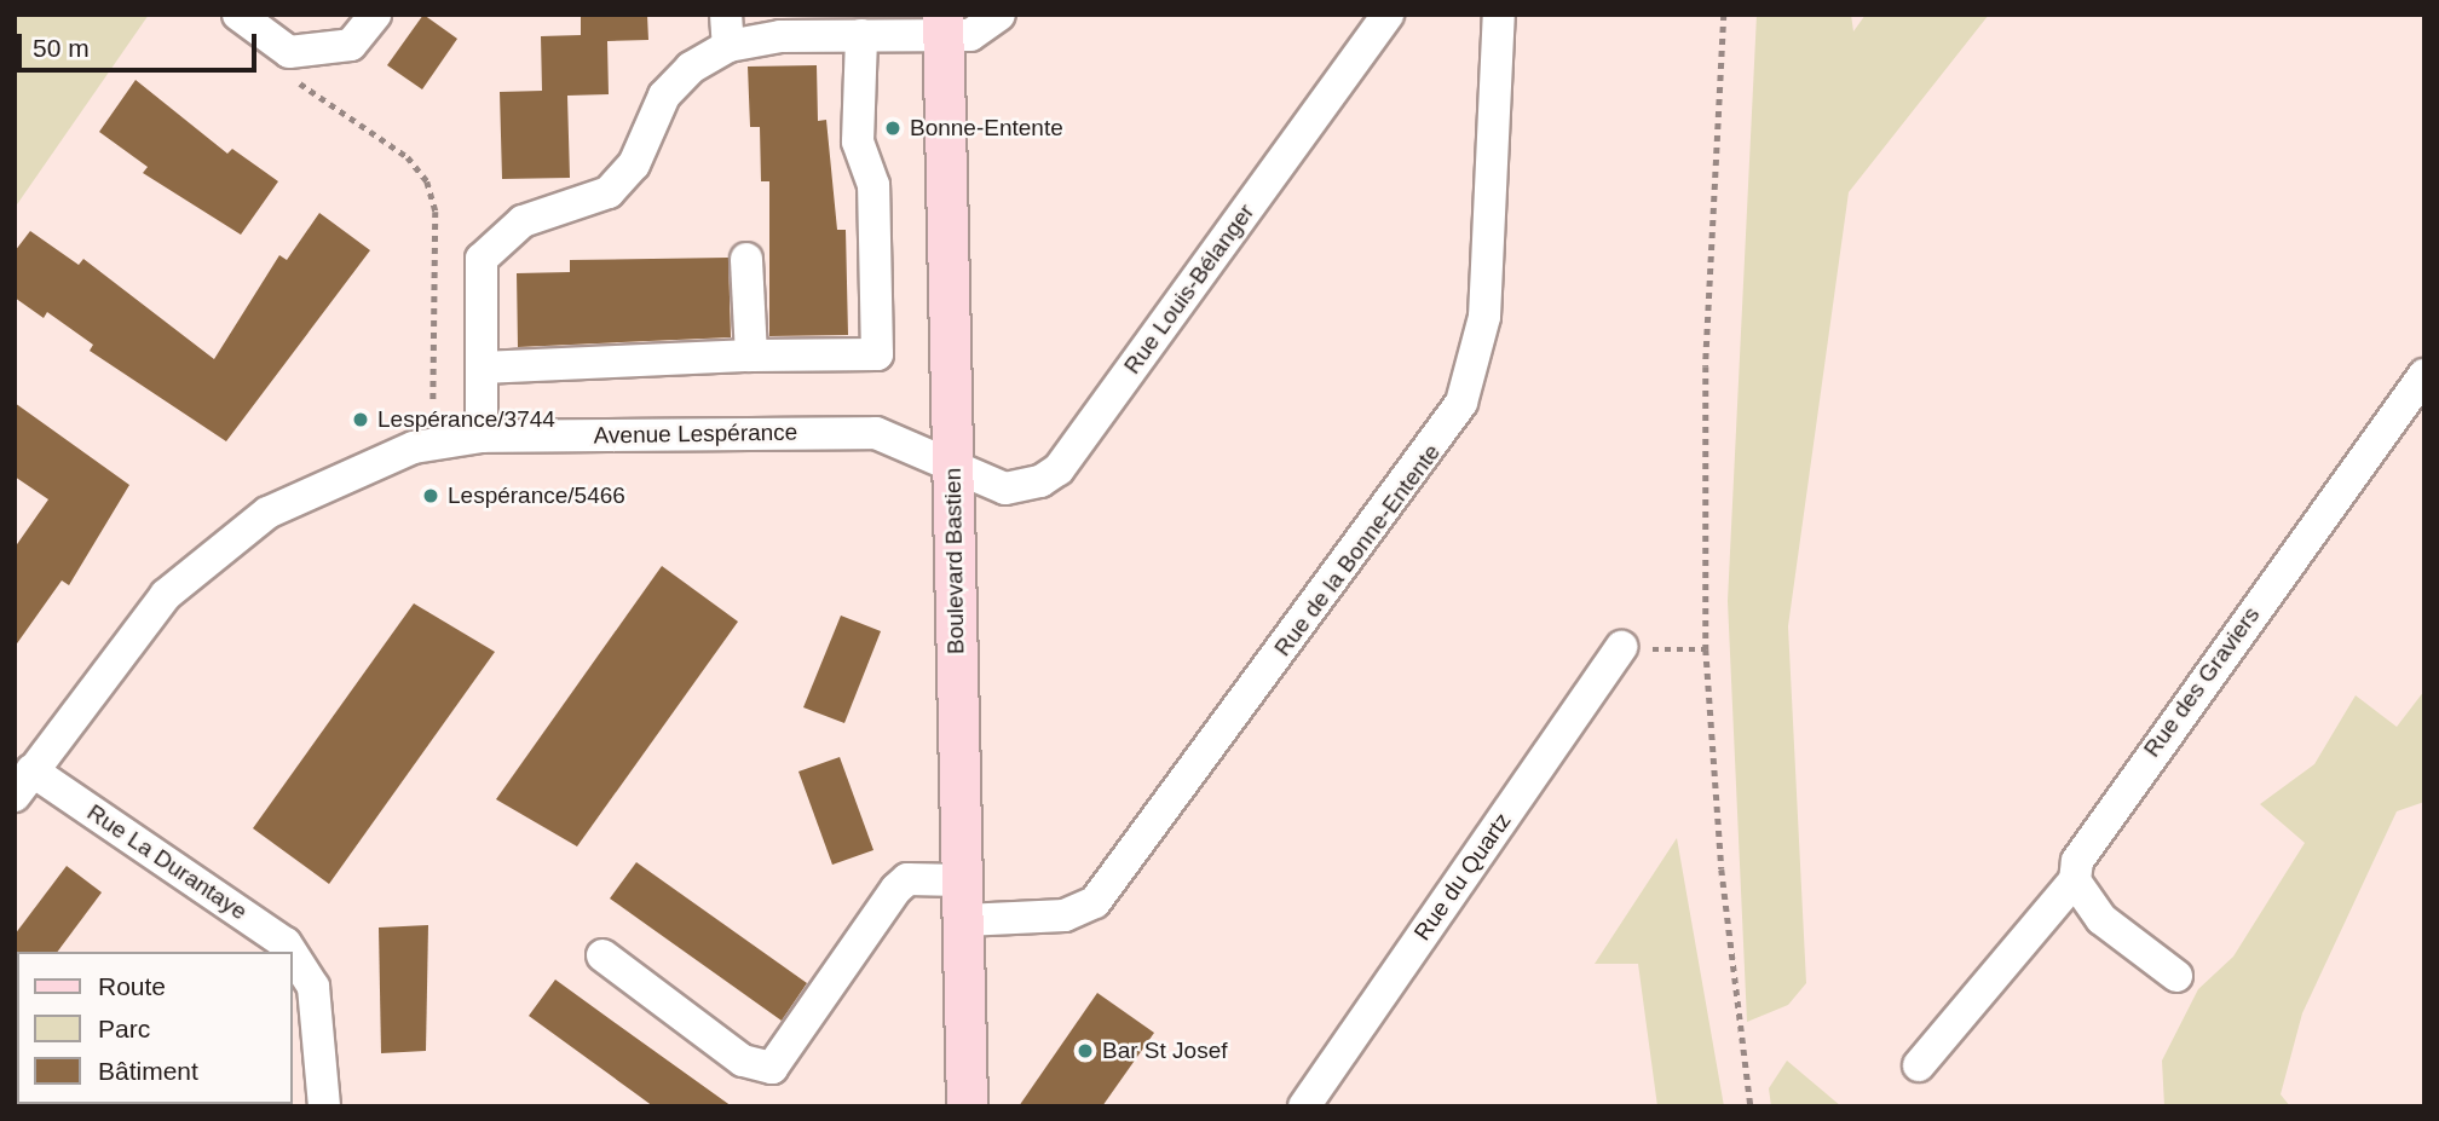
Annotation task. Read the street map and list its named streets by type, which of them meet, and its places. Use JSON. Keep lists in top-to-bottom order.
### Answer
{
  "streets": {
    "main road": ["Boulevard Bastien"],
    "street": [
      "Rue Louis-Bélanger",
      "Avenue Lespérance",
      "Rue de la Bonne-Entente",
      "Rue des Graviers",
      "Rue La Durantaye",
      "Rue du Quartz"
    ]
  },
  "crossings": [
    ["Rue Louis-Bélanger", "Avenue Lespérance"],
    ["Rue Louis-Bélanger", "Boulevard Bastien"],
    ["Avenue Lespérance", "Boulevard Bastien"],
    ["Avenue Lespérance", "Rue La Durantaye"],
    ["Rue de la Bonne-Entente", "Boulevard Bastien"]
  ],
  "places": [
    "Bonne-Entente",
    "Lespérance/3744",
    "Lespérance/5466",
    "Bar St Josef"
  ],
  "legend": ["Route", "Parc", "Bâtiment"],
  "scale_bar": "50 m"
}
